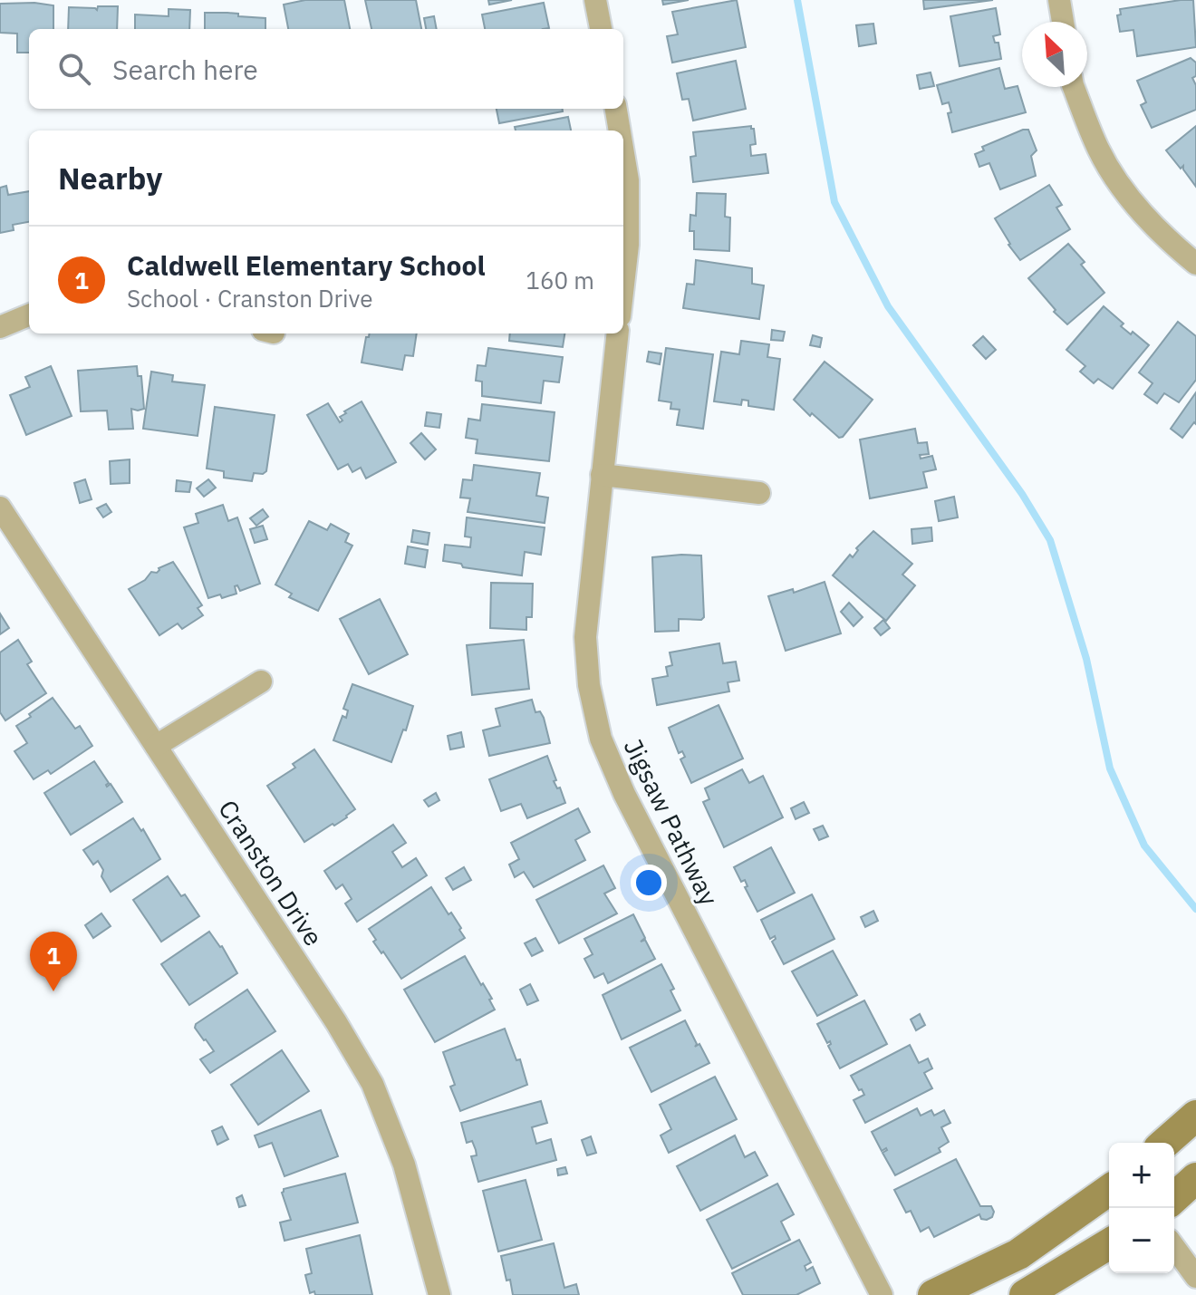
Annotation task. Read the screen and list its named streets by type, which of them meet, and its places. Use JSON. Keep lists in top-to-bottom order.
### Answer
{
  "streets": {
    "street": ["Jigsaw Pathway", "Cranston Drive"]
  },
  "north": "top left",
  "page": {
    "search": "Search here",
    "heading": "Nearby",
    "list": [
      {
        "mark": "1",
        "name": "Caldwell Elementary School",
        "note": "School · Cranston Drive",
        "value": "160 m"
      }
    ],
    "pins": "1",
    "map_buttons": ["+", "−"]
  }
}
